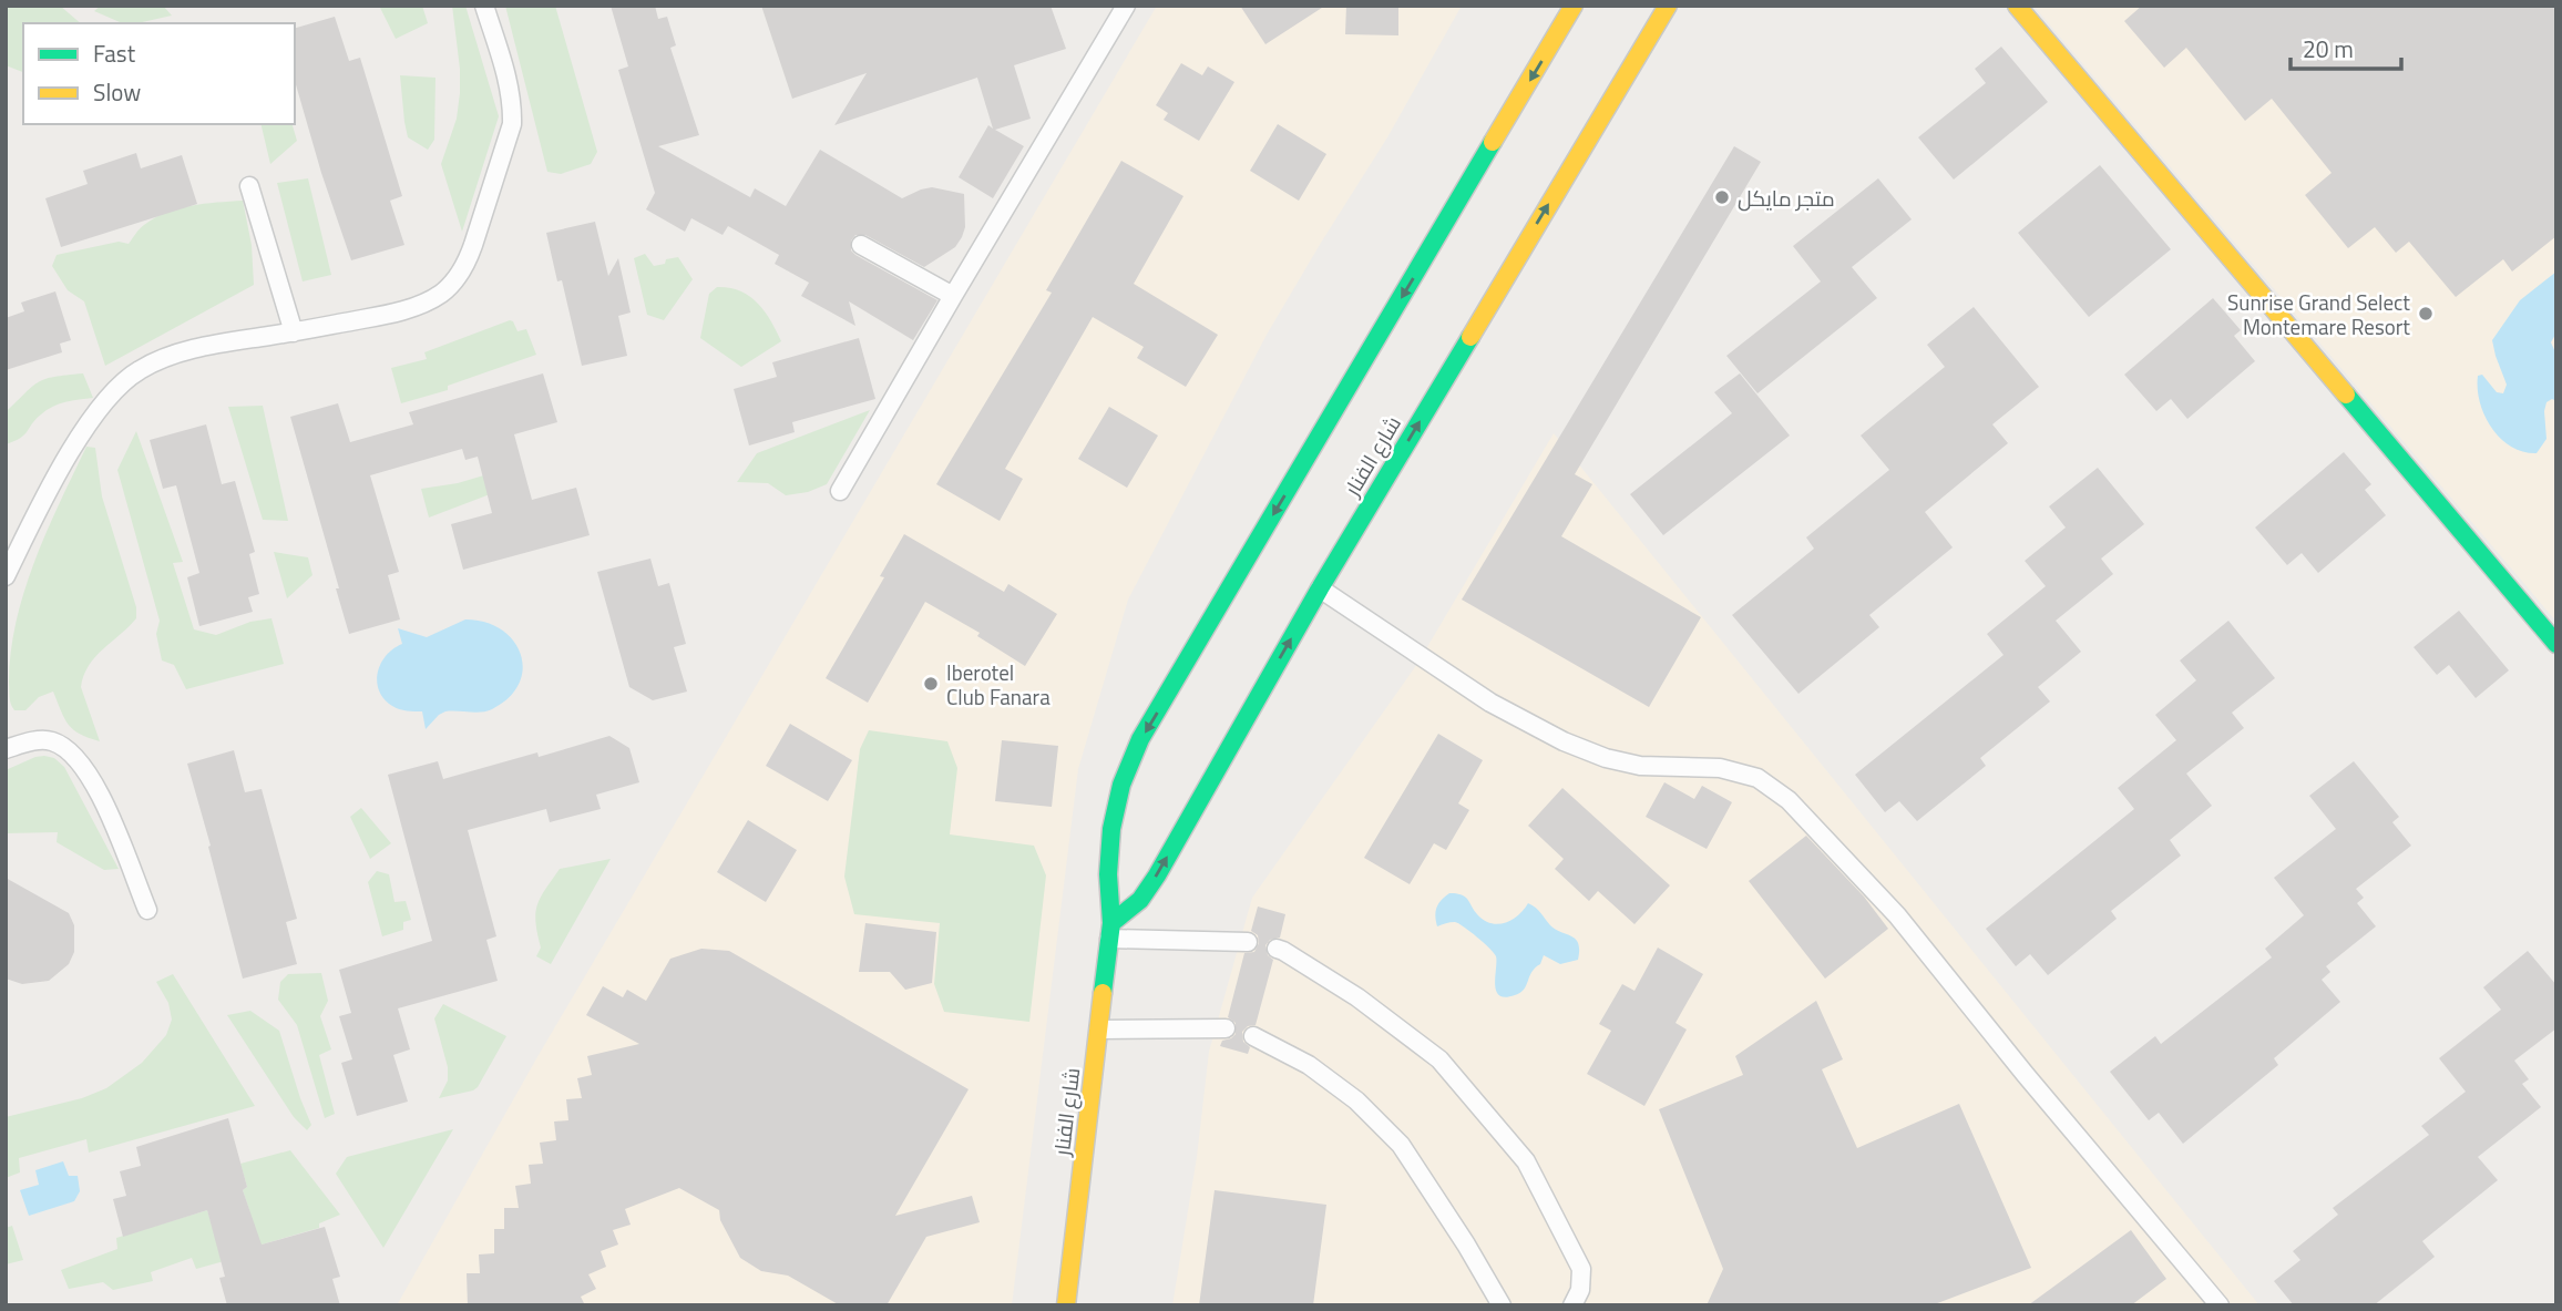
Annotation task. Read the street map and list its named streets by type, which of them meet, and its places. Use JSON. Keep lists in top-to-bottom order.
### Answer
{
  "streets": {
    "main road": ["شارع الفنار"]
  },
  "places": ["متجر مايكل", "Sunrise Grand Select Montemare Resort", "Iberotel Club Fanara"],
  "legend": ["Fast", "Slow"],
  "scale_bar": "20 m"
}
